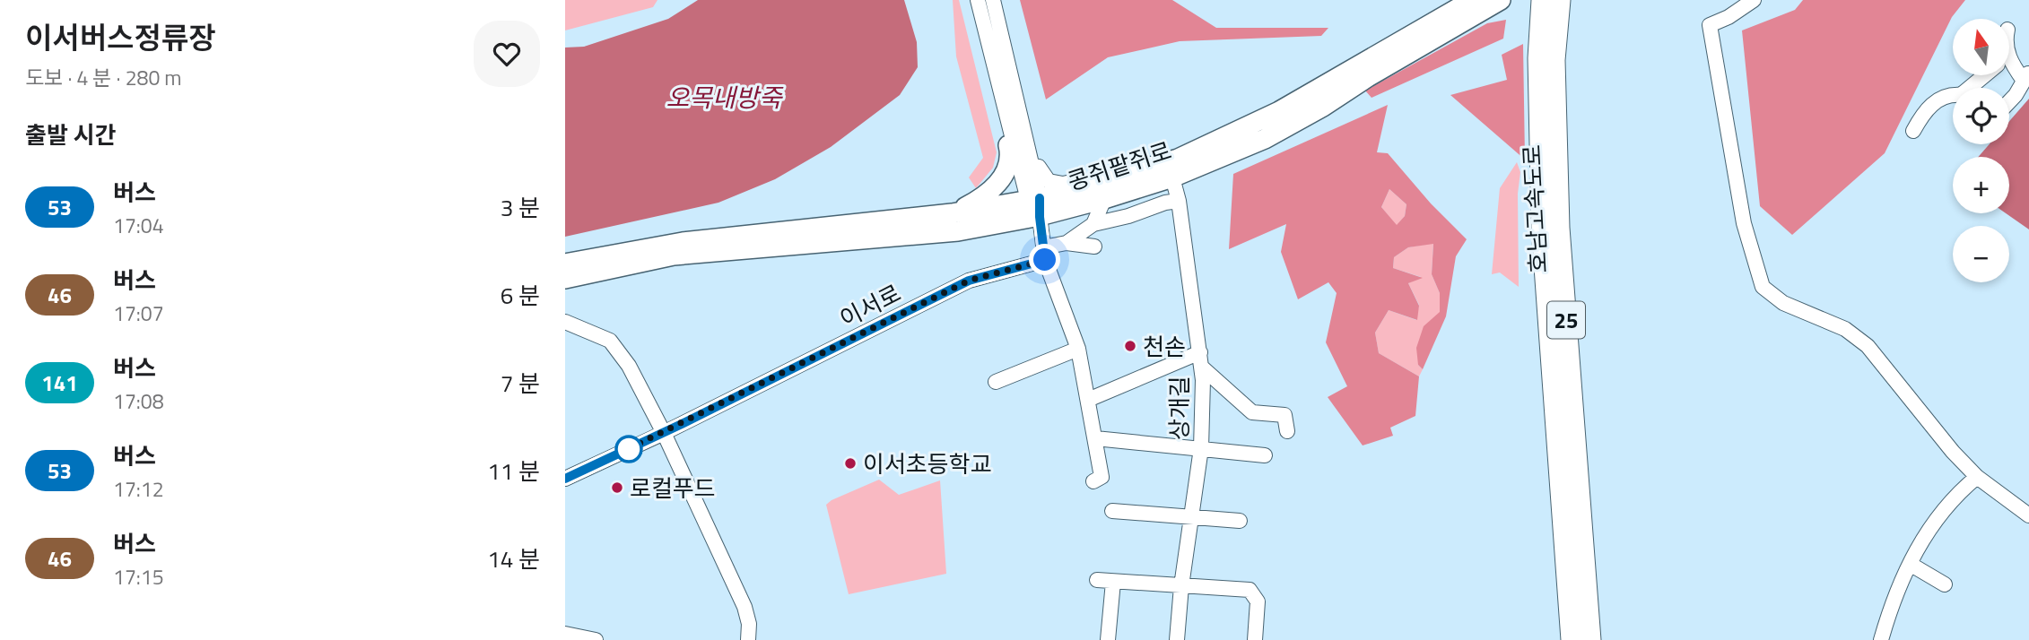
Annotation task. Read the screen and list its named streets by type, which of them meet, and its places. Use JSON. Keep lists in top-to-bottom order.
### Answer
{
  "streets": {
    "highway": ["호남고속도로", "25"],
    "main road": ["콩쥐팥쥐로"],
    "street": ["이서로", "상개길"]
  },
  "crossings": [
    ["콩쥐팥쥐로", "상개길"]
  ],
  "water": ["오목내방죽"],
  "places": ["천손", "이서초등학교", "로컬푸드"],
  "lines": ["bus line 53"],
  "north": "top",
  "page": {
    "heading": [
      ["이서버스정류장", "도보 · 4 분 · 280 m"],
      "출발 시간"
    ],
    "map_buttons": ["+", "−"],
    "list": [
      {
        "mark": "53",
        "name": "버스",
        "note": "17:04",
        "value": "3 분"
      },
      {
        "mark": "46",
        "name": "버스",
        "note": "17:07",
        "value": "6 분"
      },
      {
        "mark": "141",
        "name": "버스",
        "note": "17:08",
        "value": "7 분"
      },
      {
        "mark": "53",
        "name": "버스",
        "note": "17:12",
        "value": "11 분"
      },
      {
        "mark": "46",
        "name": "버스",
        "note": "17:15",
        "value": "14 분"
      }
    ]
  }
}
